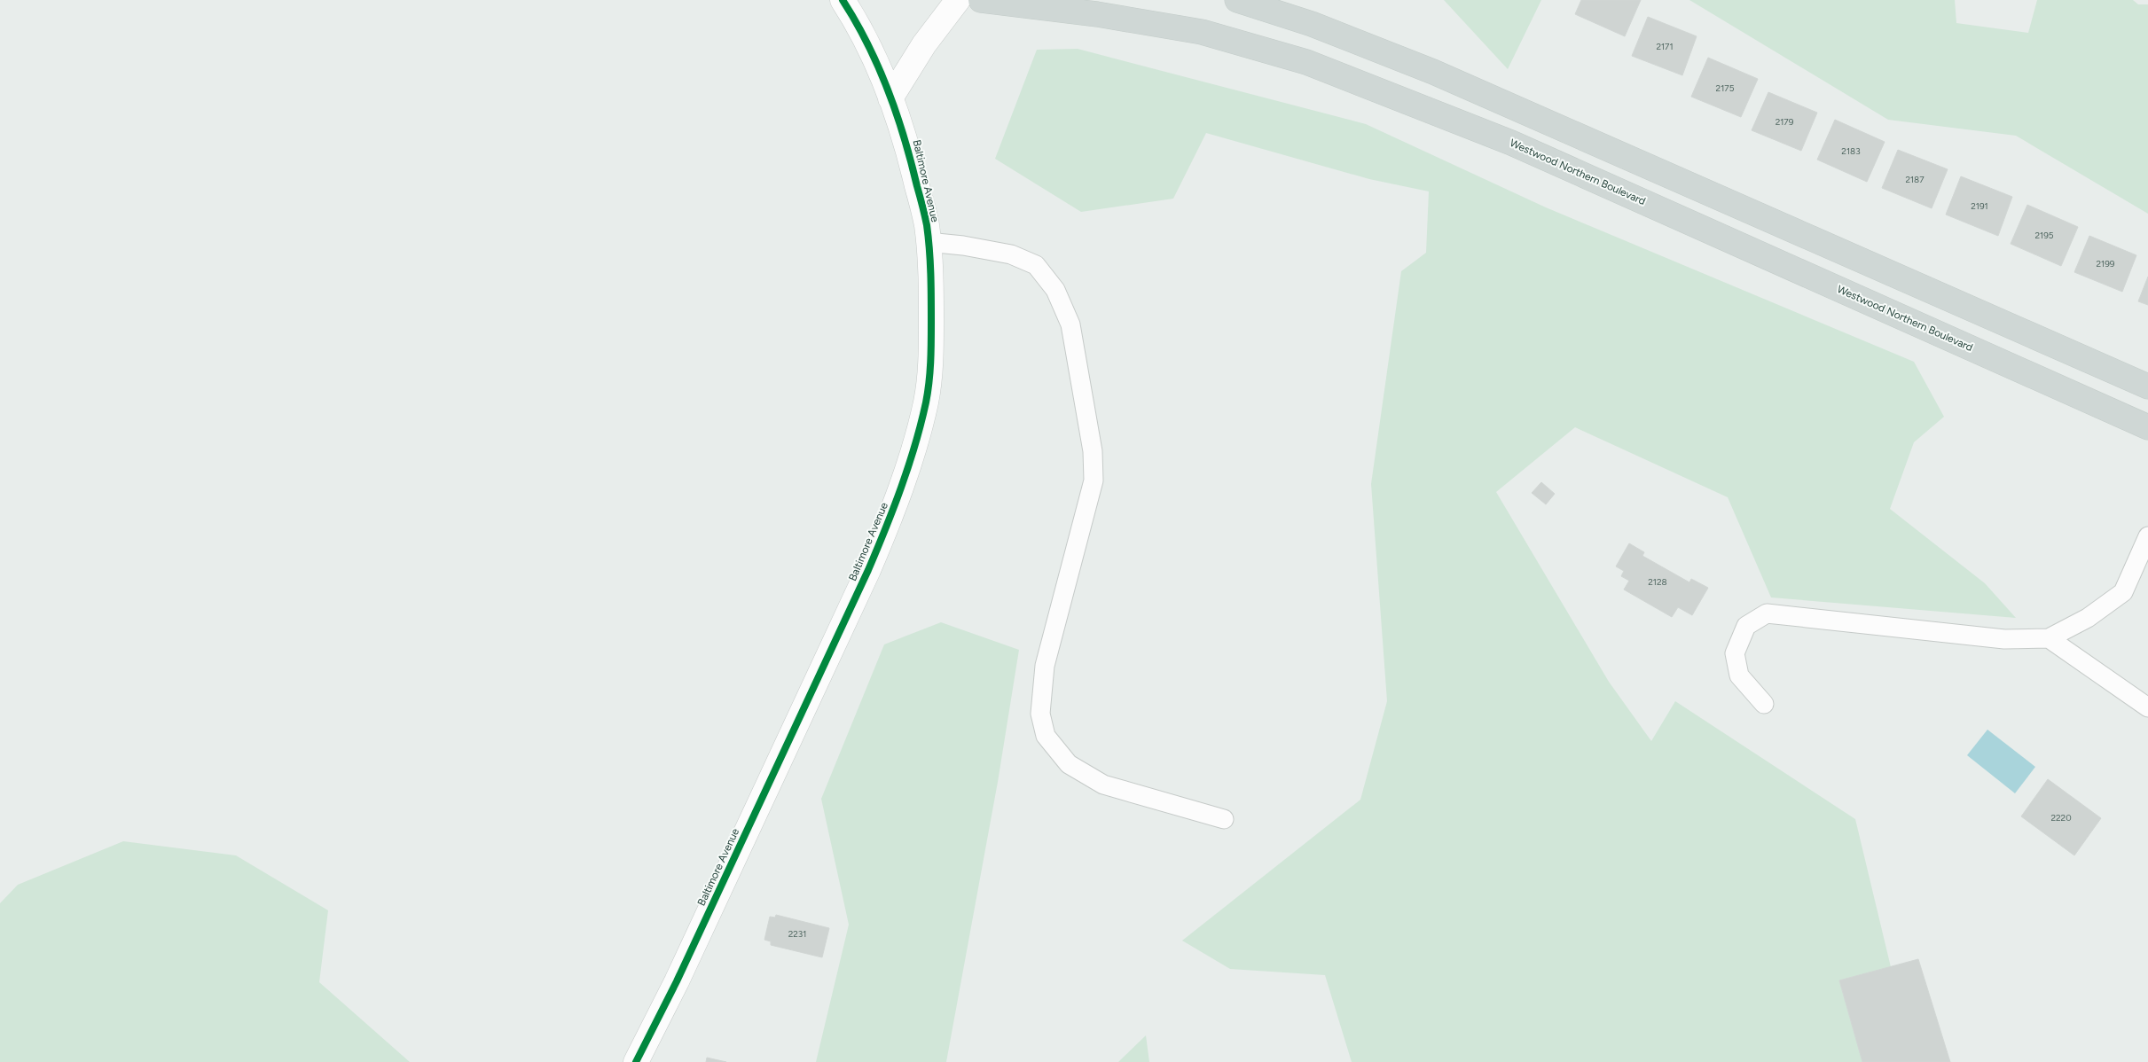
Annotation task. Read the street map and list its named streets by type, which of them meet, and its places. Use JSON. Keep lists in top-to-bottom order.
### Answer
{
  "streets": {
    "main road": ["Westwood Northern Boulevard"],
    "street": ["Baltimore Avenue"]
  },
  "house_numbers": [
    "2171",
    "2175",
    "2179",
    "2183",
    "2187",
    "2191",
    "2195",
    "2199",
    "2128",
    "2220",
    "2231"
  ]
}
